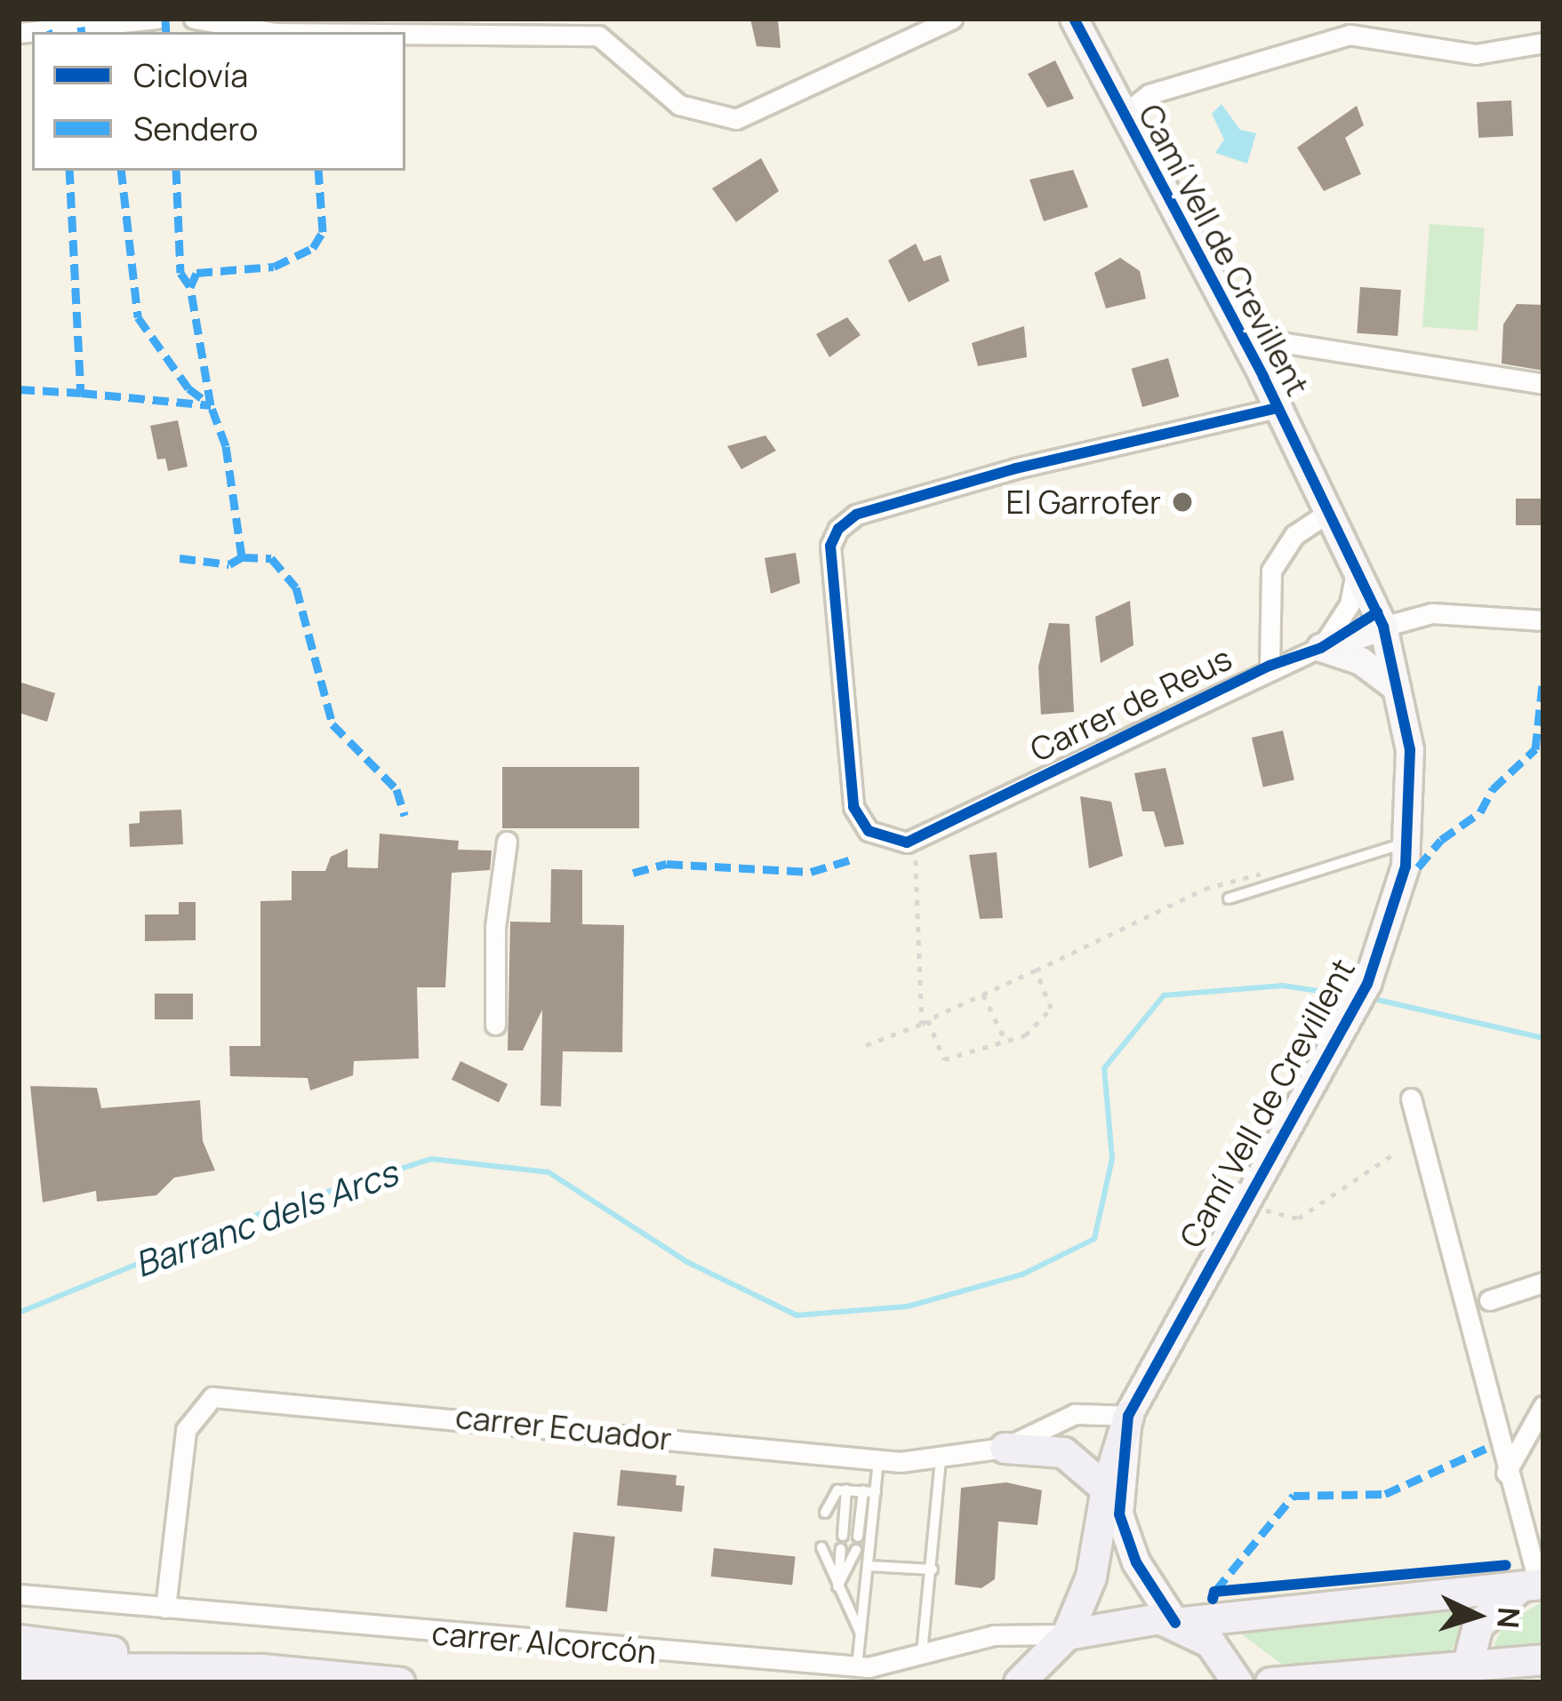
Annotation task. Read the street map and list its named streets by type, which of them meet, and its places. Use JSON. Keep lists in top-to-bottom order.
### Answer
{
  "streets": {
    "street": [
      "Camí Vell de Crevillent",
      "Carrer de Reus",
      "carrer Ecuador",
      "carrer Alcorcón"
    ]
  },
  "crossings": [
    ["Camí Vell de Crevillent", "carrer Ecuador"],
    ["carrer Ecuador", "carrer Alcorcón"]
  ],
  "water": ["Barranc dels Arcs"],
  "places": ["El Garrofer"],
  "legend": ["Ciclovía", "Sendero"],
  "north": "right"
}
